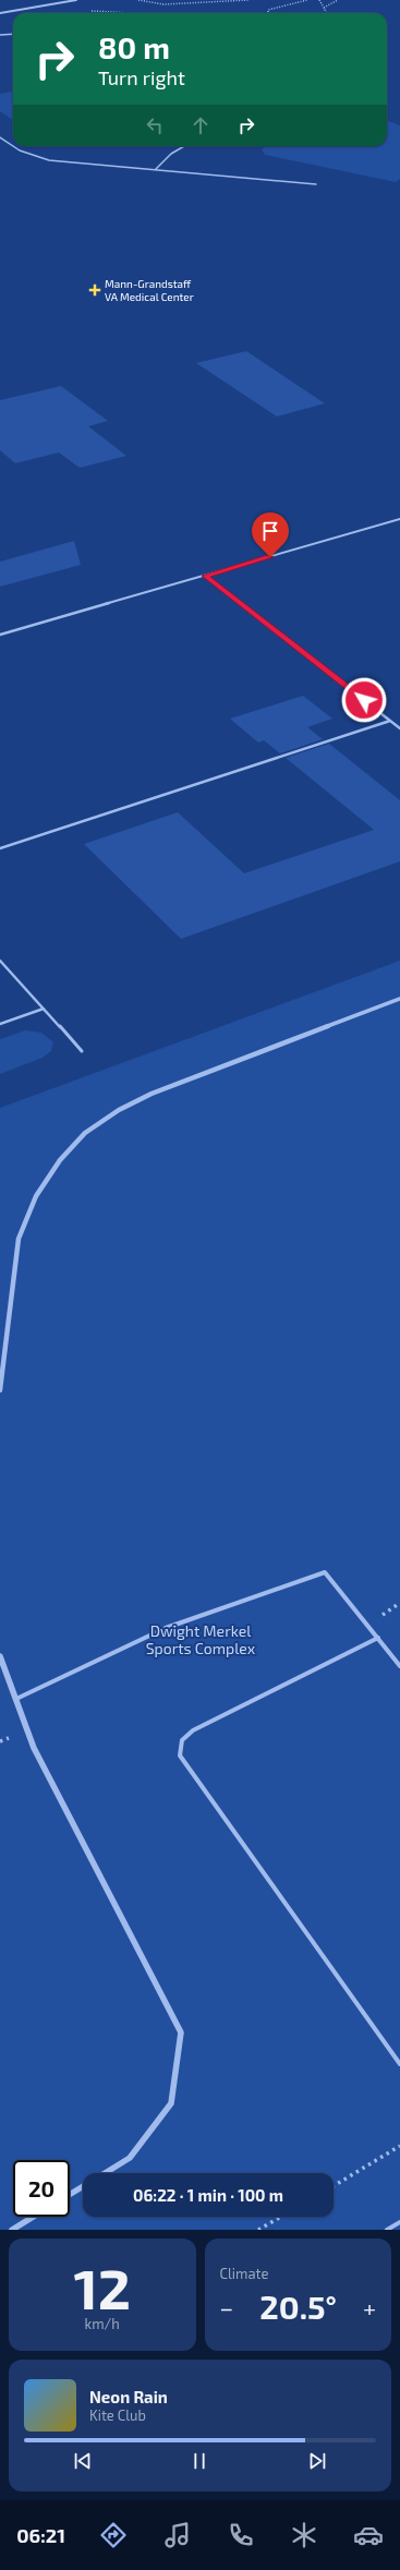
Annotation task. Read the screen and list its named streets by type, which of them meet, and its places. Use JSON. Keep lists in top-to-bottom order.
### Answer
{
  "parks": ["Dwight Merkel Sports Complex"],
  "places": {
    "health": ["Mann-Grandstaff VA Medical Center"]
  },
  "page": {
    "turn": ["80 m", "Turn right"],
    "limit": "20",
    "trip": "06:22 · 1 min · 100 m",
    "tile": [
      ["12", "km/h"],
      "Climate"
    ],
    "heat": ["−", "20.5°", "+"],
    "song": ["Neon Rain", "Kite Club"],
    "tabs": "06:21"
  }
}
